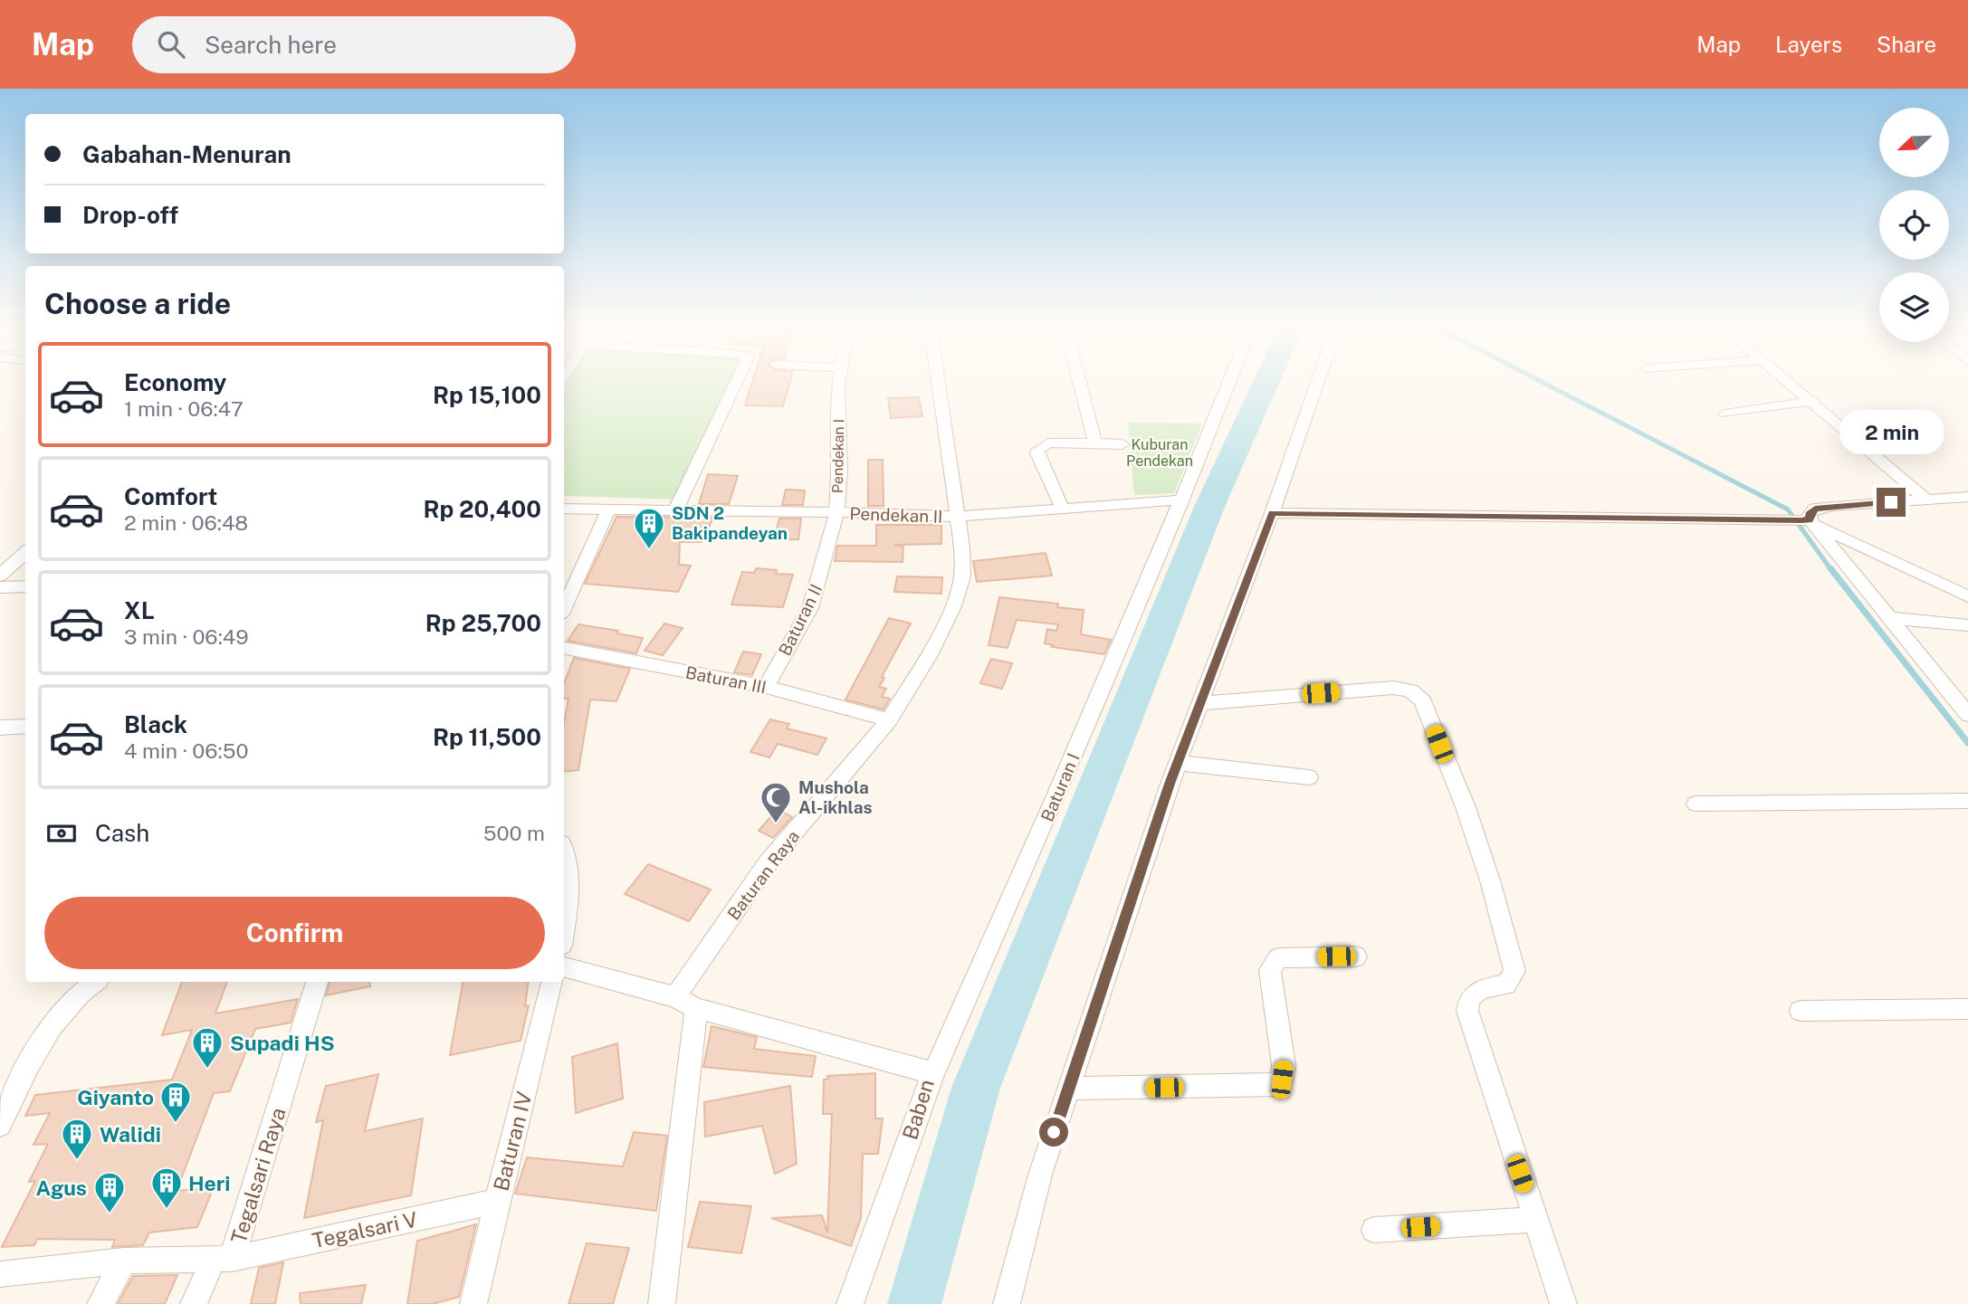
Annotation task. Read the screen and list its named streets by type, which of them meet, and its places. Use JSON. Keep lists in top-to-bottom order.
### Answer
{
  "streets": {
    "street": [
      "Pendekan I",
      "Pendekan II",
      "Baturan II",
      "Baturan III",
      "Baturan I",
      "Baturan Raya",
      "Baben",
      "Baturan IV",
      "Tegalsari Raya",
      "Tegalsari V"
    ]
  },
  "crossings": [
    ["Pendekan I", "Pendekan II"],
    ["Pendekan I", "Baturan II"],
    ["Pendekan II", "Baturan II"],
    ["Pendekan II", "Baturan I"],
    ["Pendekan II", "Baturan Raya"],
    ["Baturan II", "Baturan III"],
    ["Baturan III", "Baturan Raya"],
    ["Baturan I", "Baben"],
    ["Baturan Raya", "Baben"],
    ["Baturan IV", "Tegalsari V"],
    ["Tegalsari Raya", "Tegalsari V"]
  ],
  "parks": ["Kuburan Pendekan"],
  "places": {
    "building": [
      "SDN 2 Bakipandeyan",
      "Supadi HS",
      "Giyanto",
      "Walidi",
      "Heri",
      "Agus"
    ],
    "mosque": ["Mushola Al-ikhlas"]
  },
  "north": "bottom left",
  "page": {
    "header": "Map",
    "search": "Search here",
    "nav": ["Map", "Layers", "Share"],
    "banner": ["Gabahan-Menuran", "Drop-off"],
    "heading": "Choose a ride",
    "list": [
      {
        "name": "Economy",
        "note": "1 min · 06:47",
        "value": "Rp 15,100"
      },
      {
        "name": "Comfort",
        "note": "2 min · 06:48",
        "value": "Rp 20,400"
      },
      {
        "name": "XL",
        "note": "3 min · 06:49",
        "value": "Rp 25,700"
      },
      {
        "name": "Black",
        "note": "4 min · 06:50",
        "value": "Rp 11,500"
      }
    ],
    "bubble": "2 min",
    "pay": ["Cash", "500 m"],
    "buttons": "Confirm"
  }
}
